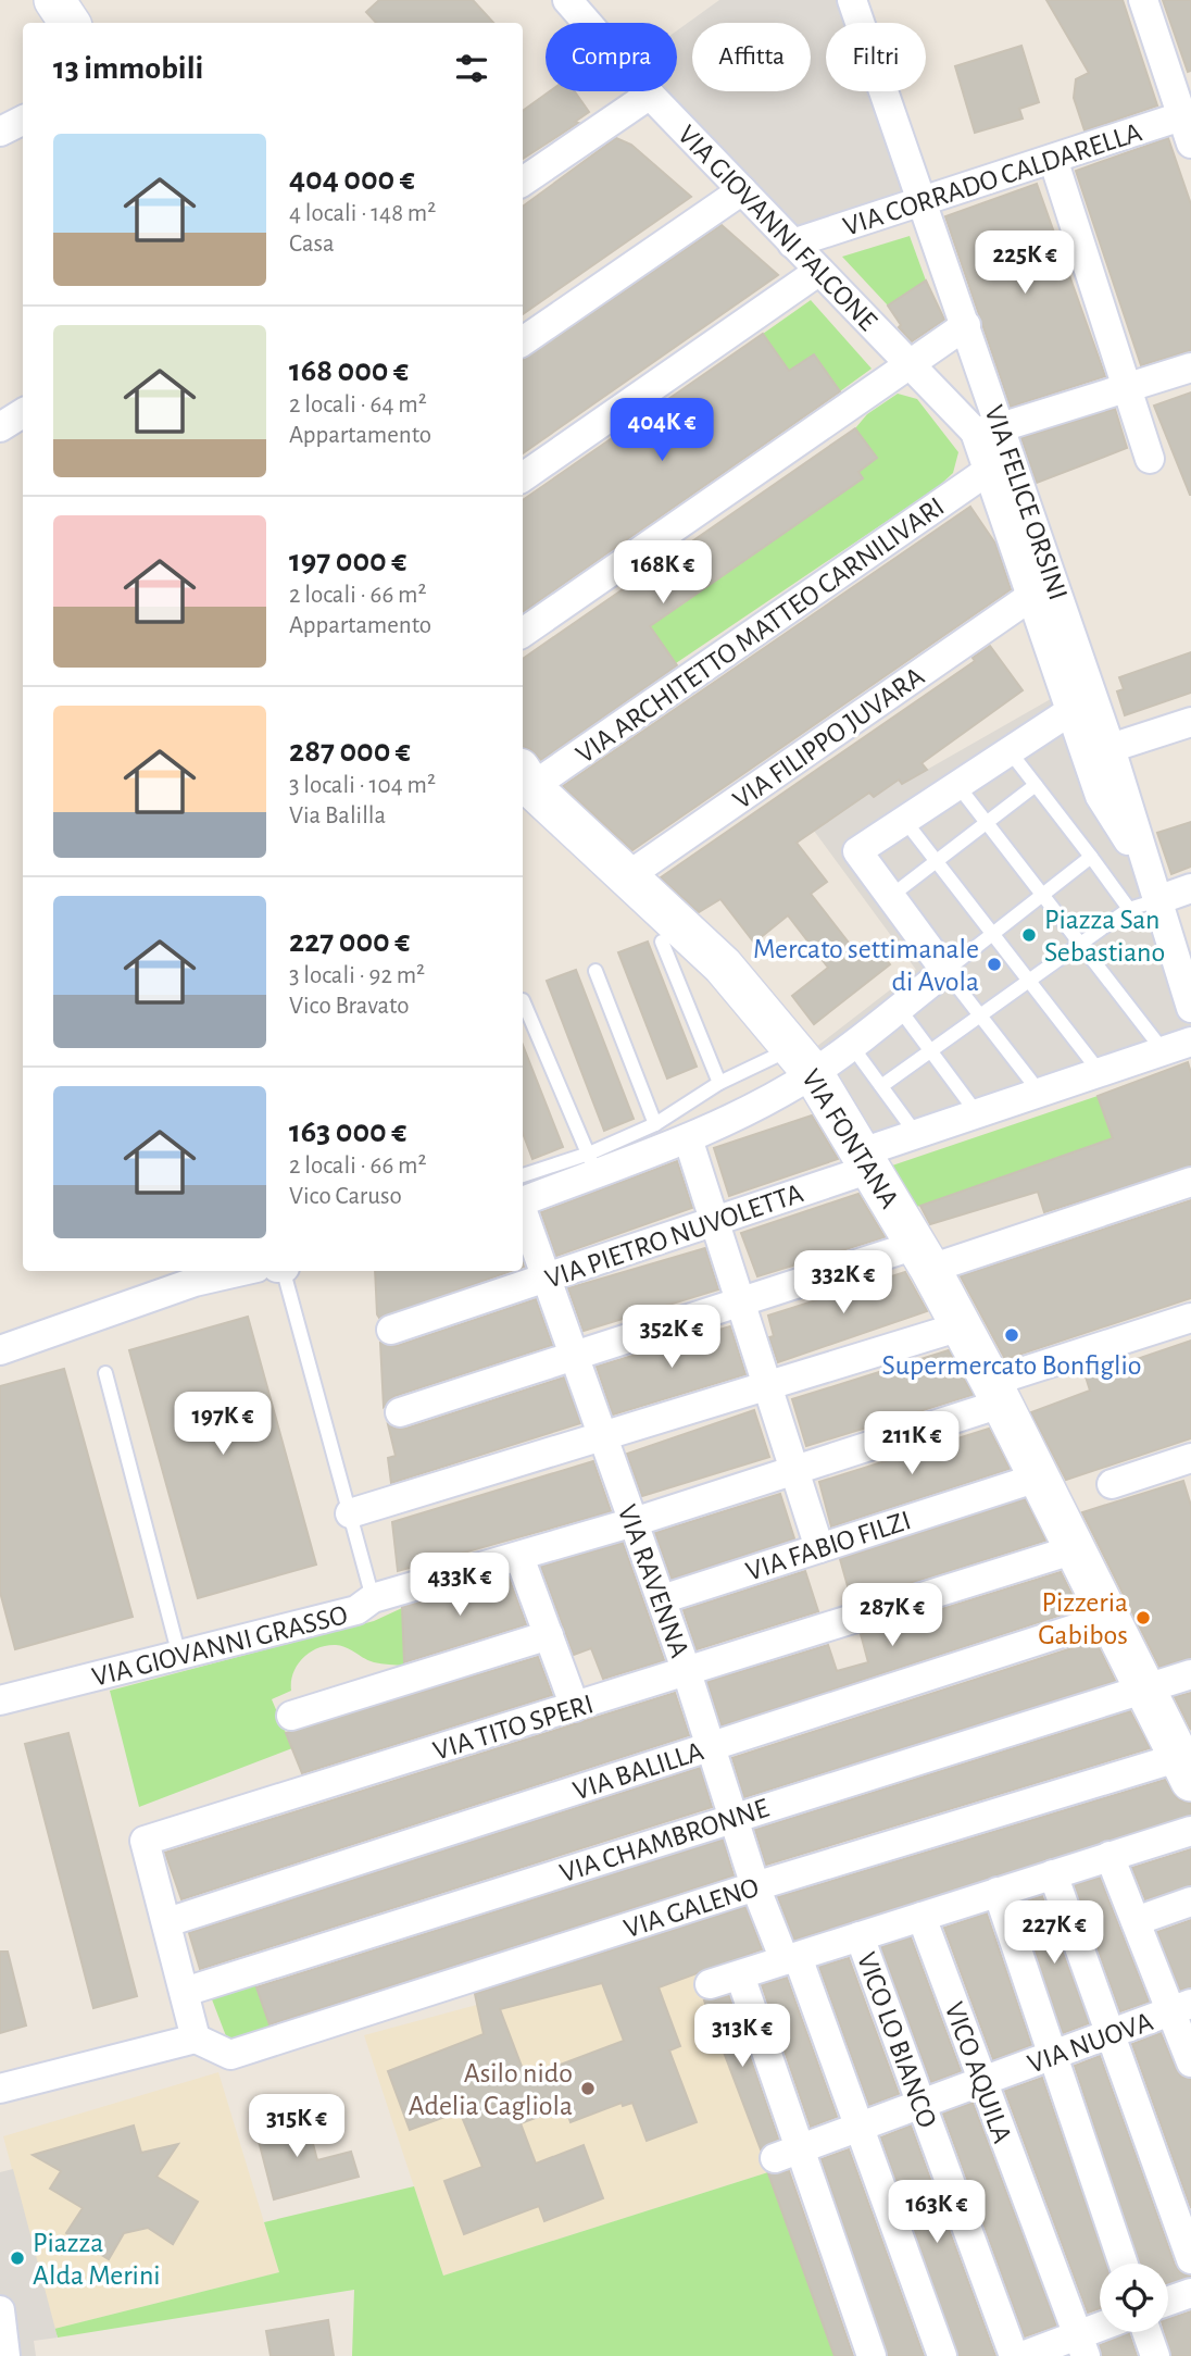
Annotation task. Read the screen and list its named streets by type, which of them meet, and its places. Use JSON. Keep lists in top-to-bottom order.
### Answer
{
  "streets": {
    "street": [
      "VIA CORRADO CALDARELLA",
      "VIA GIOVANNI FALCONE",
      "VIA FELICE ORSINI",
      "VIA ARCHITETTO MATTEO CARNILIVARI",
      "VIA FILIPPO JUVARA",
      "VIA FONTANA",
      "VIA PIETRO NUVOLETTA",
      "VIA FABIO FILZI",
      "VIA RAVENNA",
      "VIA GIOVANNI GRASSO",
      "VIA TITO SPERI",
      "VIA BALILLA",
      "VIA CHAMBRONNE",
      "VIA GALENO",
      "VICO LO BIANCO",
      "VIA NUOVA",
      "VICO AQUILA"
    ]
  },
  "crossings": [
    ["VIA CORRADO CALDARELLA", "VIA GIOVANNI FALCONE"],
    ["VIA CORRADO CALDARELLA", "VIA FELICE ORSINI"],
    ["VIA GIOVANNI FALCONE", "VIA FELICE ORSINI"],
    ["VIA ARCHITETTO MATTEO CARNILIVARI", "VIA FONTANA"],
    ["VIA FILIPPO JUVARA", "VIA FONTANA"],
    ["VIA FONTANA", "VIA PIETRO NUVOLETTA"],
    ["VIA FONTANA", "VIA FABIO FILZI"],
    ["VIA FONTANA", "VIA GIOVANNI GRASSO"],
    ["VIA FONTANA", "VIA TITO SPERI"],
    ["VIA FONTANA", "VIA BALILLA"],
    ["VIA FONTANA", "VIA CHAMBRONNE"],
    ["VIA FONTANA", "VIA GALENO"],
    ["VIA PIETRO NUVOLETTA", "VIA RAVENNA"],
    ["VIA FABIO FILZI", "VIA RAVENNA"],
    ["VIA RAVENNA", "VIA GIOVANNI GRASSO"],
    ["VIA RAVENNA", "VIA TITO SPERI"],
    ["VIA RAVENNA", "VIA BALILLA"],
    ["VIA RAVENNA", "VIA CHAMBRONNE"],
    ["VIA RAVENNA", "VIA GALENO"],
    ["VIA RAVENNA", "VIA NUOVA"],
    ["VIA TITO SPERI", "VIA BALILLA"],
    ["VIA TITO SPERI", "VIA CHAMBRONNE"],
    ["VIA TITO SPERI", "VIA GALENO"],
    ["VICO LO BIANCO", "VIA NUOVA"],
    ["VIA NUOVA", "VICO AQUILA"]
  ],
  "places": [
    "Piazza San Sebastiano",
    "Mercato settimanale di Avola",
    "Supermercato Bonfiglio",
    "Pizzeria Gabibos",
    "Asilo nido Adelia Cagliola",
    "Piazza Alda Merini"
  ],
  "page": {
    "chip": ["Compra", "Affitta", "Filtri"],
    "heading": "13 immobili",
    "list": [
      {
        "name": "404 000 €",
        "note": "4 locali · 148 m² · Casa"
      },
      {
        "name": "168 000 €",
        "note": "2 locali · 64 m² · Appartamento"
      },
      {
        "name": "197 000 €",
        "note": "2 locali · 66 m² · Appartamento"
      },
      {
        "name": "287 000 €",
        "note": "3 locali · 104 m² · Via Balilla"
      },
      {
        "name": "227 000 €",
        "note": "3 locali · 92 m² · Vico Bravato"
      },
      {
        "name": "163 000 €",
        "note": "2 locali · 66 m² · Vico Caruso"
      }
    ],
    "price": [
      "225K €",
      "404K €",
      "168K €",
      "332K €",
      "352K €",
      "197K €",
      "211K €",
      "433K €",
      "287K €",
      "227K €",
      "313K €",
      "315K €",
      "163K €"
    ]
  }
}
